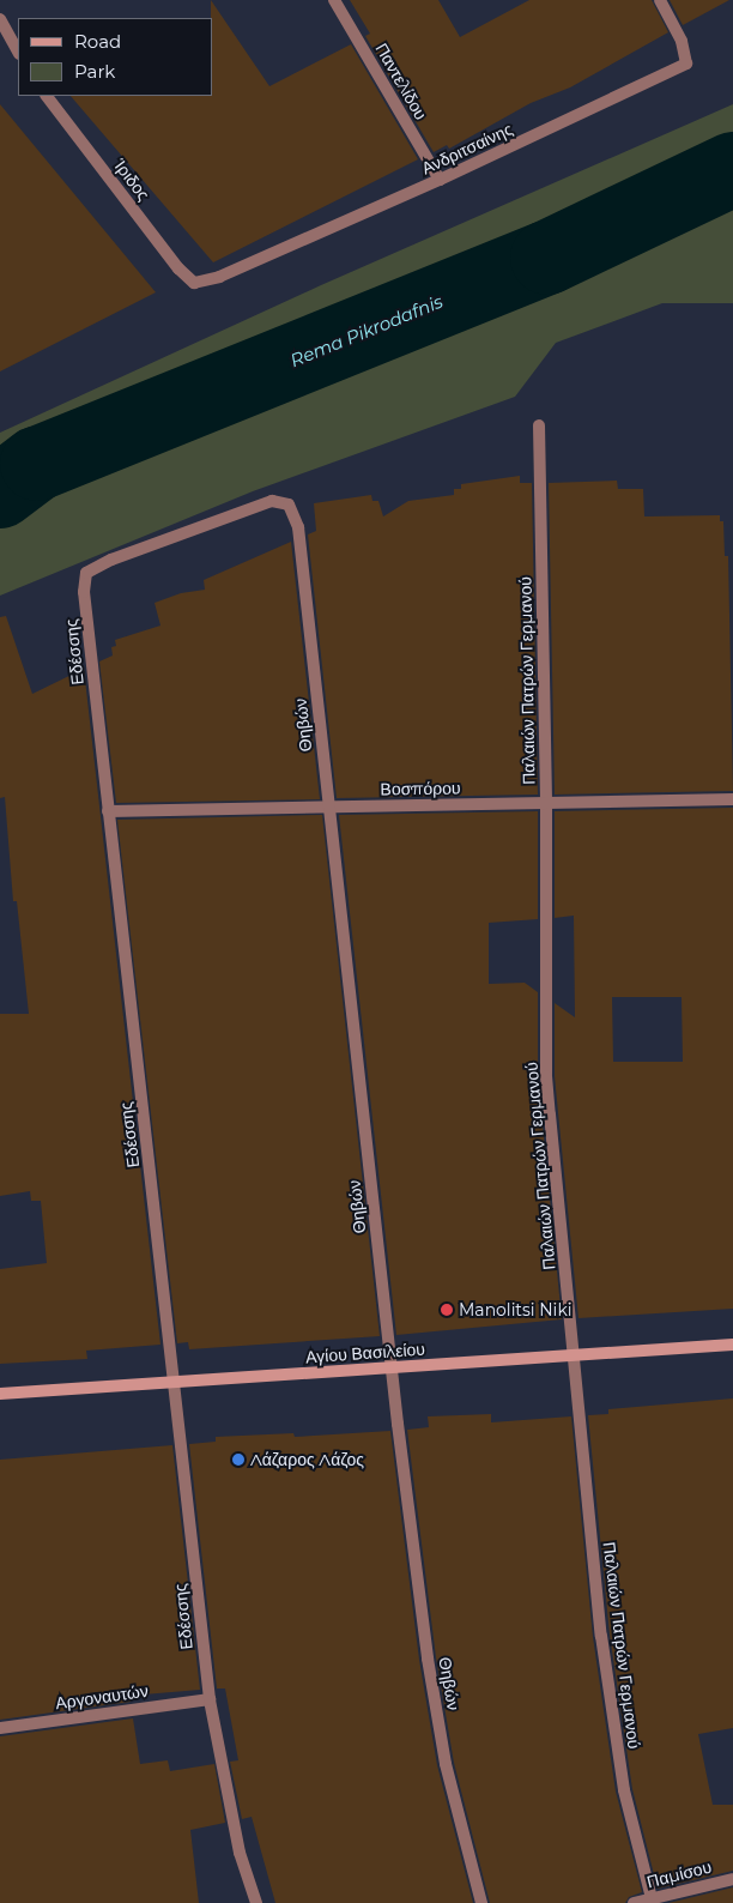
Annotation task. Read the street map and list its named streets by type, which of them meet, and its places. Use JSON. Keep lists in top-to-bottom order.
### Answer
{
  "streets": {
    "street": [
      "Παντελίδου",
      "Ανδριτσαίνης",
      "Ίριδος",
      "Εδέσσης",
      "Παλαιών Πατρών Γερμανού",
      "Θηβών",
      "Βοσπόρου",
      "Αγίου Βασιλείου",
      "Αργοναυτών",
      "Παμίσου"
    ]
  },
  "crossings": [
    ["Παντελίδου", "Ανδριτσαίνης"],
    ["Ανδριτσαίνης", "Ίριδος"],
    ["Εδέσσης", "Θηβών"],
    ["Εδέσσης", "Βοσπόρου"],
    ["Εδέσσης", "Αγίου Βασιλείου"],
    ["Εδέσσης", "Αργοναυτών"],
    ["Παλαιών Πατρών Γερμανού", "Βοσπόρου"],
    ["Παλαιών Πατρών Γερμανού", "Αγίου Βασιλείου"],
    ["Παλαιών Πατρών Γερμανού", "Παμίσου"],
    ["Θηβών", "Βοσπόρου"],
    ["Θηβών", "Αγίου Βασιλείου"]
  ],
  "water": ["Rema Pikrodafnis"],
  "places": ["Manolitsi Niki", "Λάζαρος Λάζος"],
  "legend": ["Road", "Park"]
}
